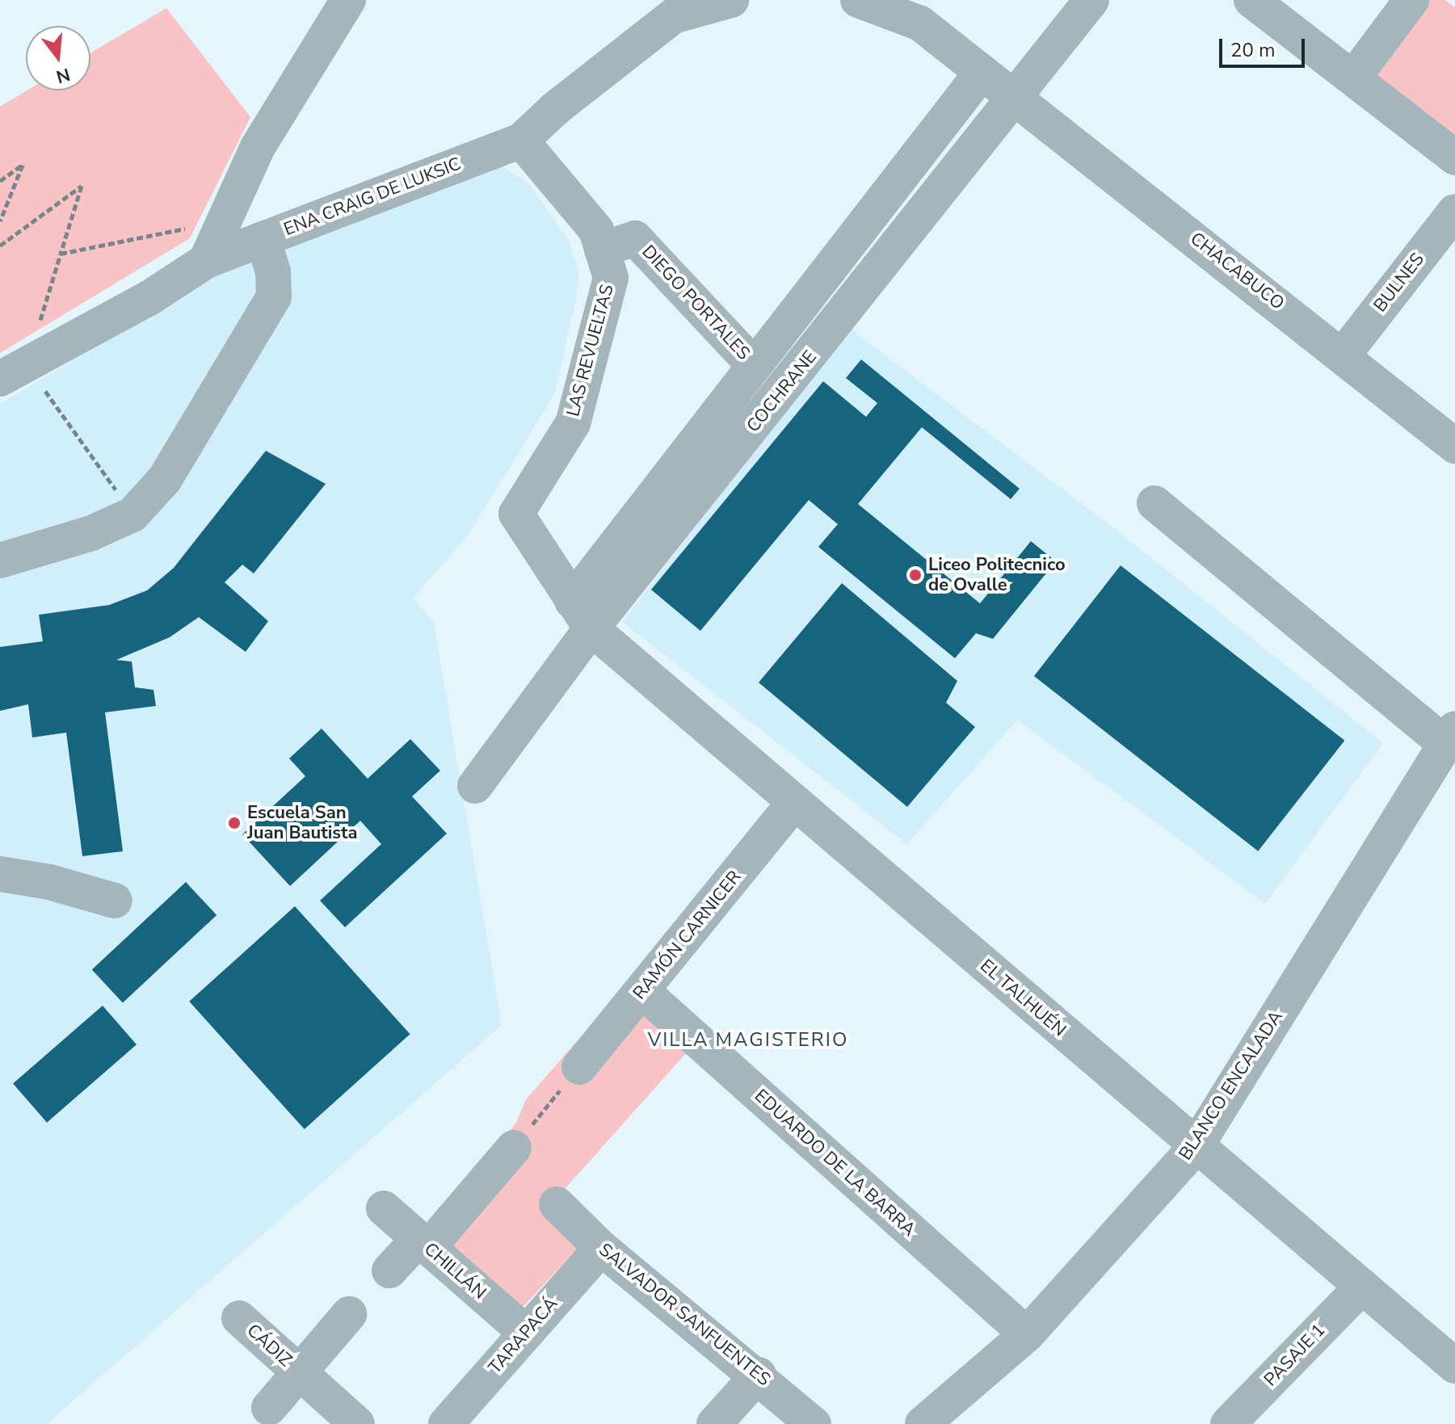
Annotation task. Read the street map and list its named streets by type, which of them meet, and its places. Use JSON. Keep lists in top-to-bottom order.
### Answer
{
  "streets": {
    "street": [
      "ENA CRAIG DE LUKSIC",
      "CHACABUCO",
      "BULNES",
      "DIEGO PORTALES",
      "LAS REVUELTAS",
      "COCHRANE",
      "RAMÓN CARNICER",
      "EL TALHUÉN",
      "BLANCO ENCALADA",
      "EDUARDO DE LA BARRA",
      "CHILLÁN",
      "SALVADOR SANFUENTES",
      "TARAPACÁ",
      "CÁDIZ",
      "PASAJE 1"
    ]
  },
  "crossings": [
    ["ENA CRAIG DE LUKSIC", "LAS REVUELTAS"],
    ["CHACABUCO", "BULNES"],
    ["CHACABUCO", "COCHRANE"],
    ["DIEGO PORTALES", "LAS REVUELTAS"],
    ["DIEGO PORTALES", "COCHRANE"],
    ["LAS REVUELTAS", "COCHRANE"],
    ["LAS REVUELTAS", "EL TALHUÉN"],
    ["COCHRANE", "EL TALHUÉN"],
    ["RAMÓN CARNICER", "EL TALHUÉN"],
    ["RAMÓN CARNICER", "EDUARDO DE LA BARRA"],
    ["EL TALHUÉN", "BLANCO ENCALADA"],
    ["EL TALHUÉN", "PASAJE 1"],
    ["BLANCO ENCALADA", "EDUARDO DE LA BARRA"],
    ["CHILLÁN", "TARAPACÁ"],
    ["SALVADOR SANFUENTES", "TARAPACÁ"]
  ],
  "districts": ["VILLA MAGISTERIO"],
  "places": ["Liceo Politecnico de Ovalle", "Escuela San Juan Bautista"],
  "scale_bar": "20 m",
  "north": "bottom"
}
